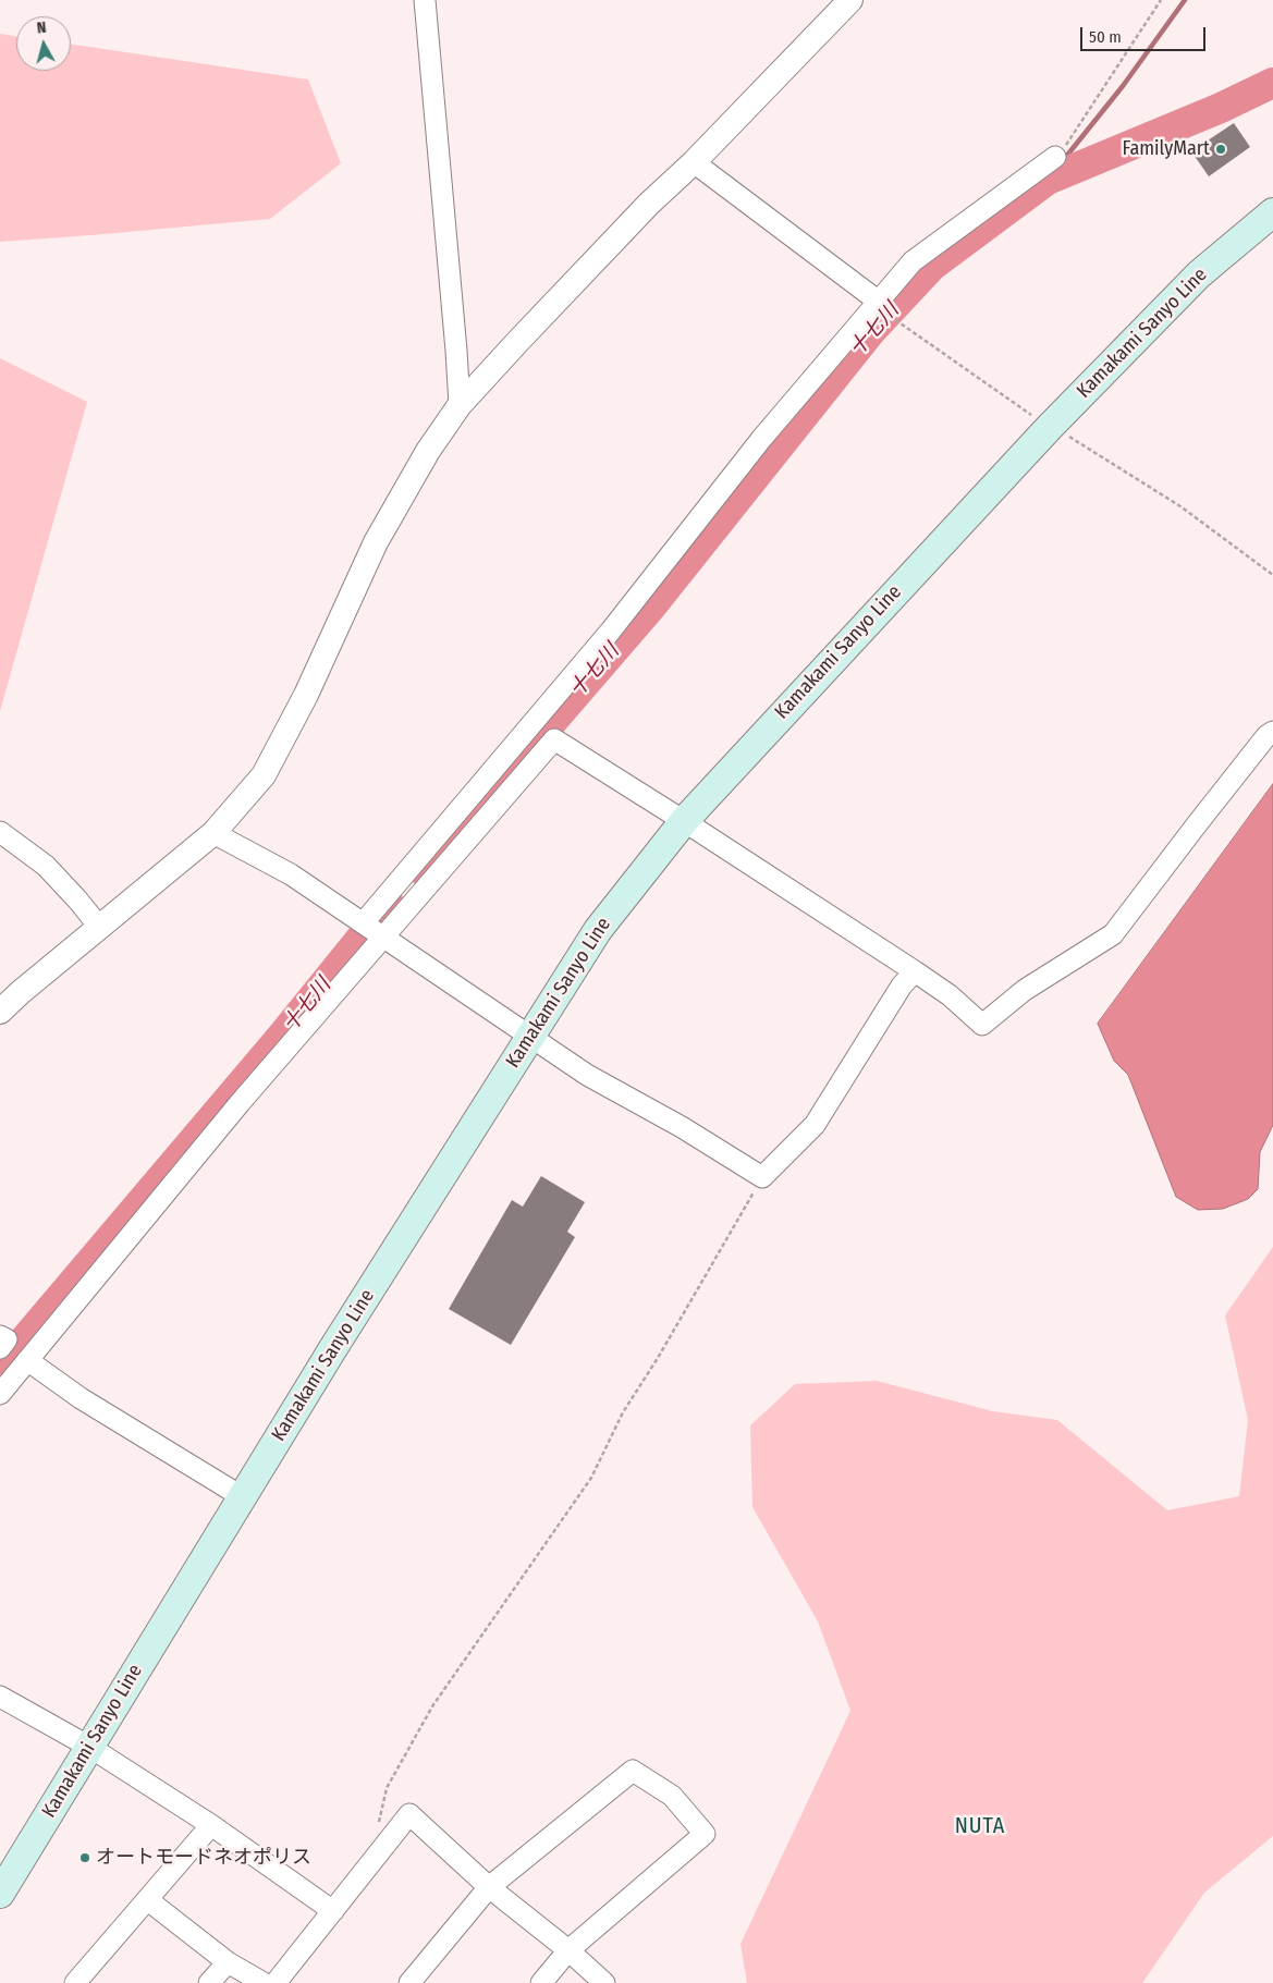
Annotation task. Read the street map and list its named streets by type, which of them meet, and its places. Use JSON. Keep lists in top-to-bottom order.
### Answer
{
  "streets": {
    "main road": ["Kamakami Sanyo Line"]
  },
  "districts": ["NUTA"],
  "water": ["十七川"],
  "places": ["FamilyMart", "オートモードネオポリス"],
  "scale_bar": "50 m",
  "north": "top"
}
